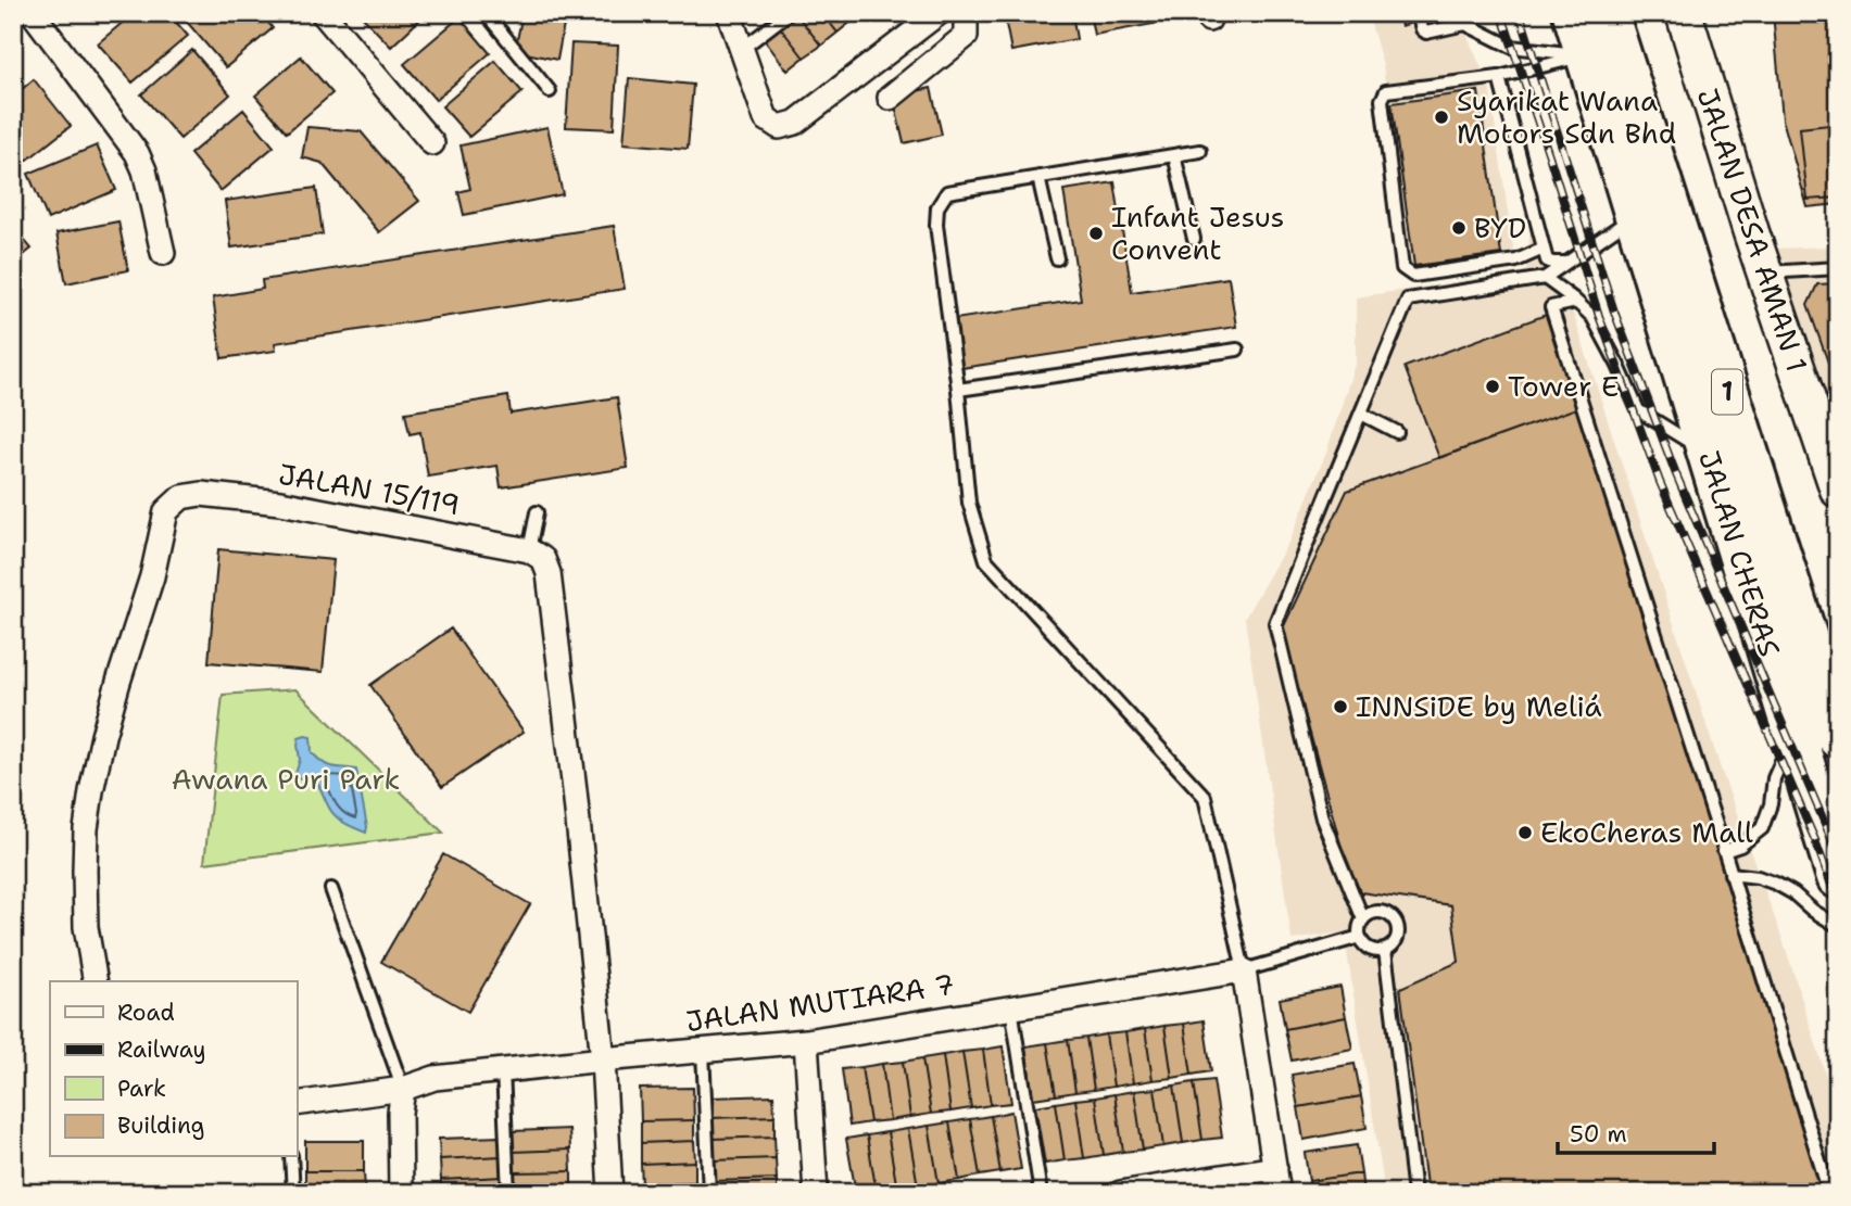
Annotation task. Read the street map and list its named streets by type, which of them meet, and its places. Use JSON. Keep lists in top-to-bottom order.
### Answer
{
  "streets": {
    "highway": ["1", "JALAN CHERAS"],
    "street": ["JALAN DESA AMAN 1", "JALAN 15/119", "JALAN MUTIARA 7"]
  },
  "parks": ["Awana Puri Park"],
  "places": [
    "Syarikat Wana Motors Sdn Bhd",
    "BYD",
    "Infant Jesus Convent",
    "Tower E",
    "INNSiDE by Meliá",
    "EkoCheras Mall"
  ],
  "legend": [
    "Road",
    "Railway",
    "Park",
    "Building"
  ],
  "scale_bar": "50 m"
}
